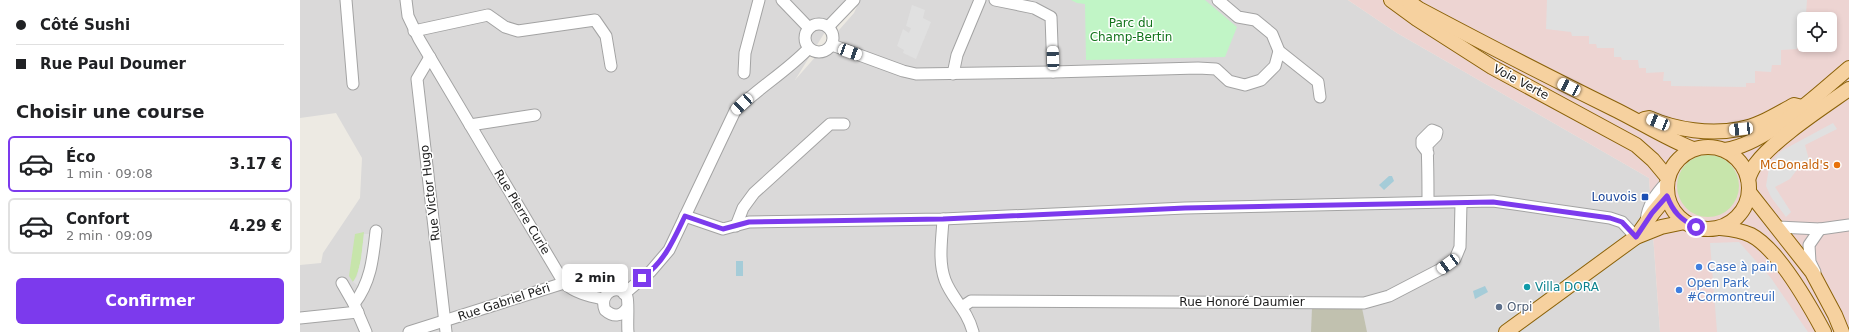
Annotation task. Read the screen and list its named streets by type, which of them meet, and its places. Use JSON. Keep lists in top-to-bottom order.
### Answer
{
  "streets": {
    "main road": ["Voie Verte"],
    "street": [
      "Rue Victor Hugo",
      "Rue Pierre Curie",
      "Rue Gabriel Péri",
      "Rue Honoré Daumier"
    ]
  },
  "crossings": [
    ["Rue Victor Hugo", "Rue Pierre Curie"],
    ["Rue Victor Hugo", "Rue Gabriel Péri"],
    ["Rue Pierre Curie", "Rue Gabriel Péri"]
  ],
  "parks": ["Parc du Champ-Bertin"],
  "places": {
    "other": [
      "McDonald's",
      "Case à pain",
      "Villa DORA",
      "Open Park #Cormontreuil",
      "Orpi"
    ],
    "transit": ["Louvois"]
  },
  "page": {
    "banner": ["Côté Sushi", "Rue Paul Doumer"],
    "heading": "Choisir une course",
    "list": [
      {
        "name": "Éco",
        "note": "1 min · 09:08",
        "value": "3.17 €"
      },
      {
        "name": "Confort",
        "note": "2 min · 09:09",
        "value": "4.29 €"
      }
    ],
    "bubble": "2 min",
    "buttons": "Confirmer"
  }
}
